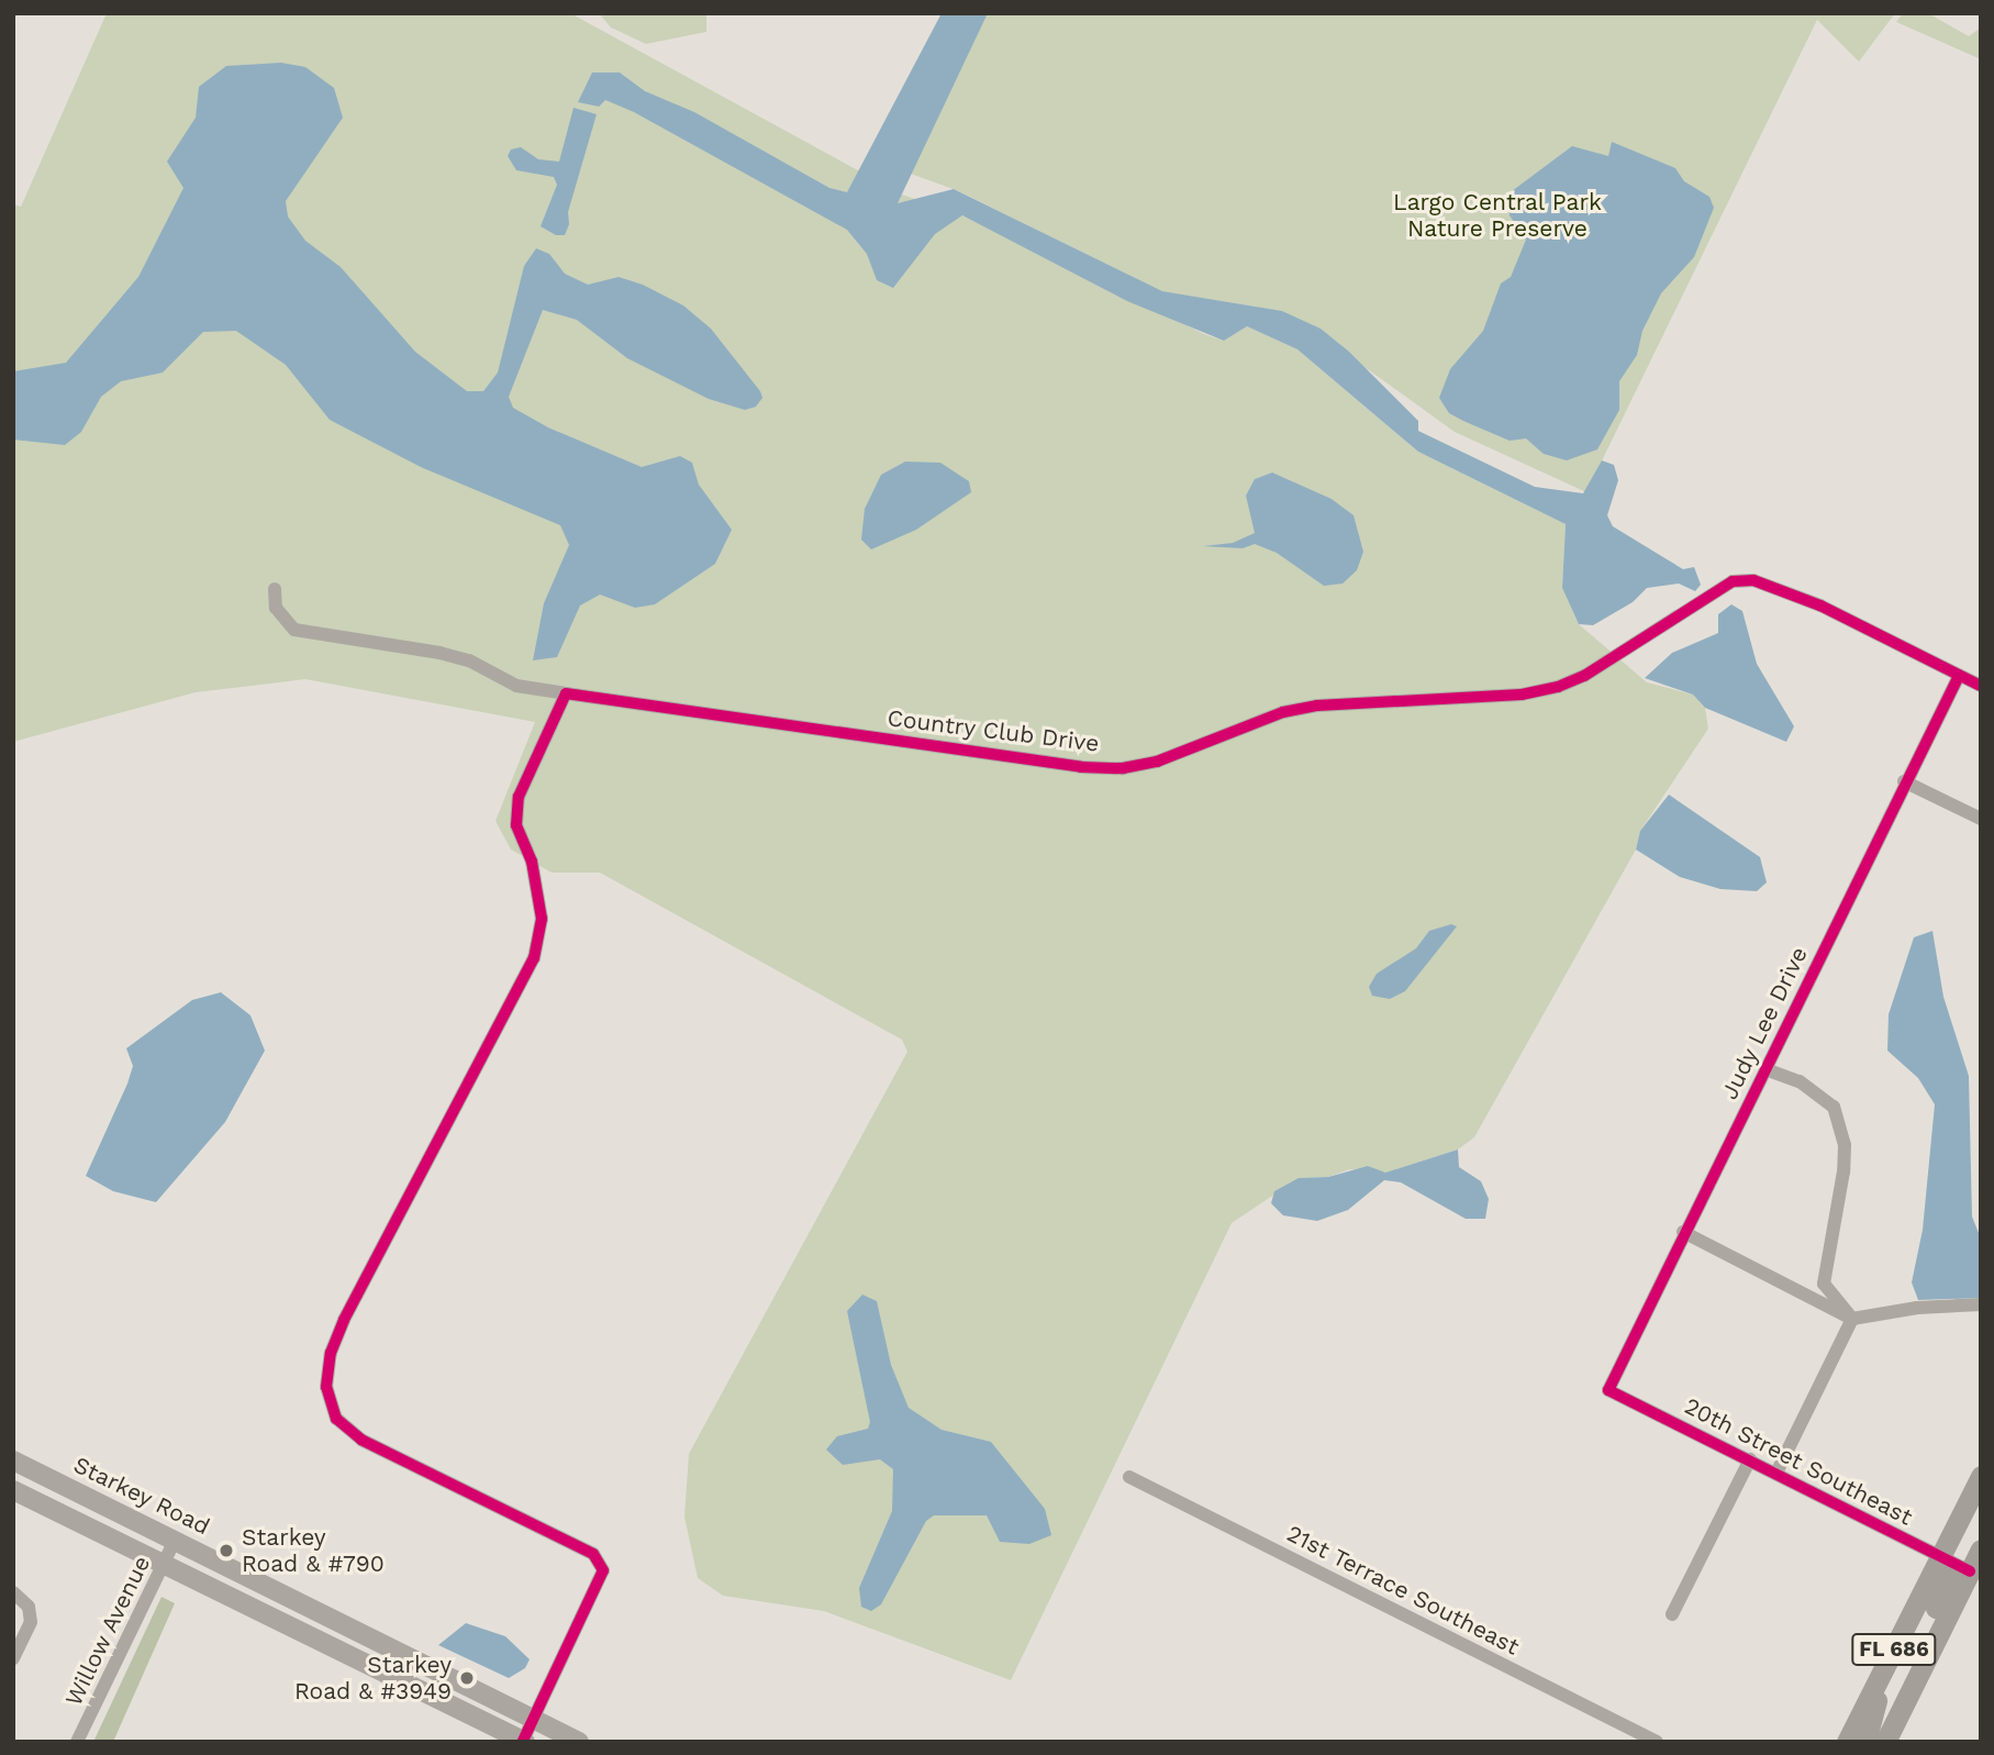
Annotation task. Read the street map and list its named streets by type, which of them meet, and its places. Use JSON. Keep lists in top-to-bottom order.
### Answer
{
  "streets": {
    "main road": ["Starkey Road", "FL 686"],
    "street": [
      "Country Club Drive",
      "Judy Lee Drive",
      "20th Street Southeast",
      "21st Terrace Southeast",
      "Willow Avenue"
    ]
  },
  "crossings": [
    ["Country Club Drive", "Judy Lee Drive"],
    ["Judy Lee Drive", "20th Street Southeast"],
    ["20th Street Southeast", "FL 686"],
    ["Starkey Road", "Willow Avenue"]
  ],
  "parks": ["Largo Central Park Nature Preserve"],
  "places": ["Starkey Road & #790", "Starkey Road & #3949"]
}
